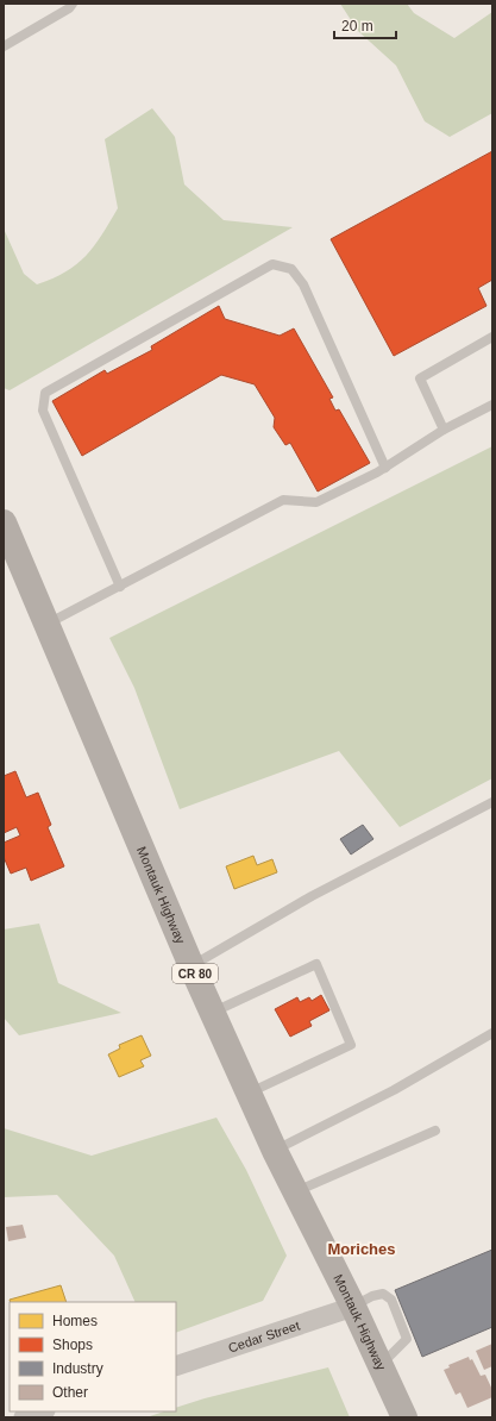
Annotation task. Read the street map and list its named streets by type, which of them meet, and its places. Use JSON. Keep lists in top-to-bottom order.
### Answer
{
  "streets": {
    "main road": ["Montauk Highway", "CR 80"],
    "street": ["Cedar Street"]
  },
  "crossings": [
    ["Montauk Highway", "Cedar Street"]
  ],
  "districts": ["Moriches"],
  "legend": [
    "Homes",
    "Shops",
    "Industry",
    "Other"
  ],
  "scale_bar": "20 m"
}
